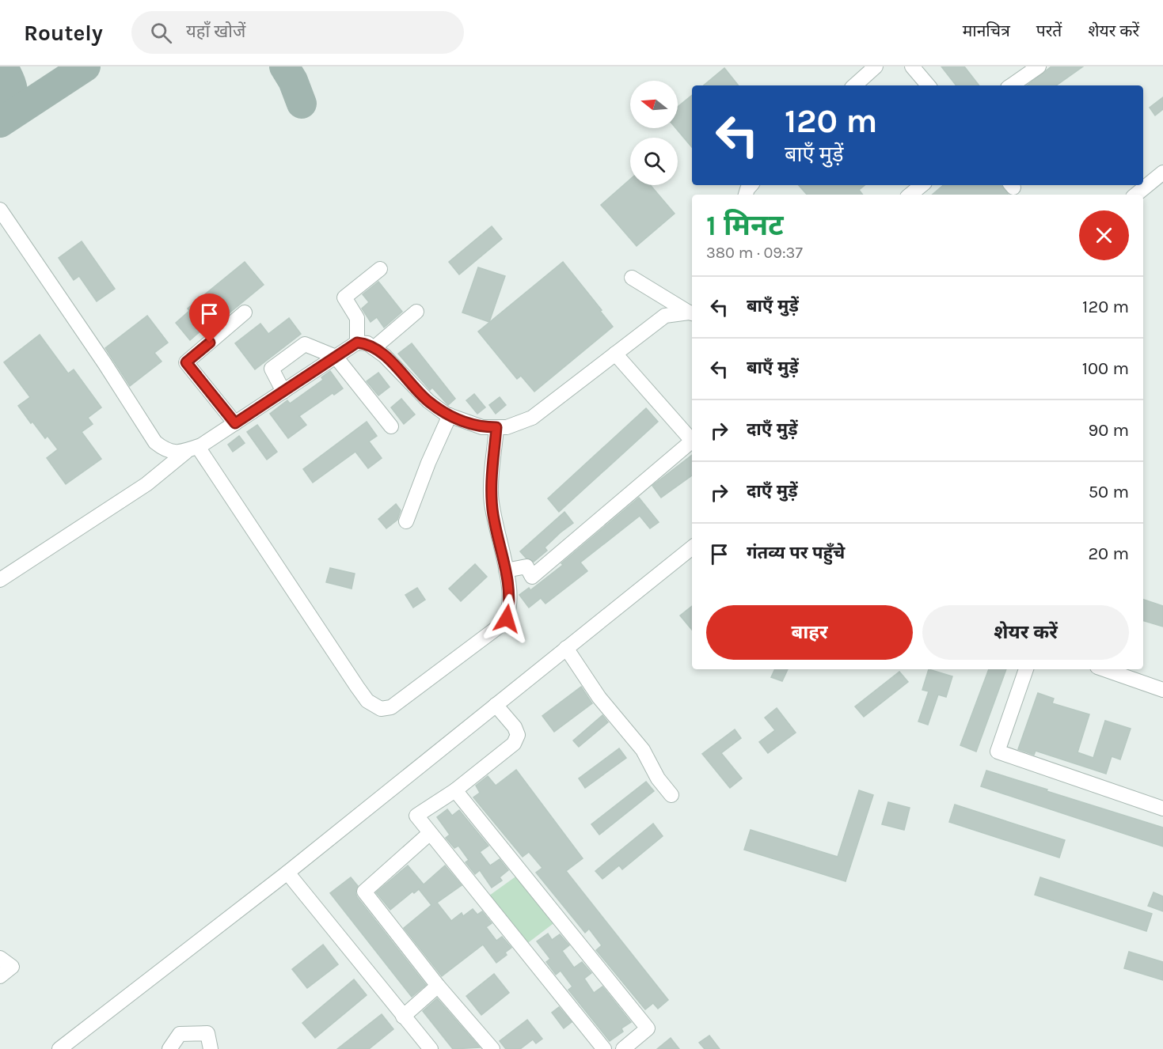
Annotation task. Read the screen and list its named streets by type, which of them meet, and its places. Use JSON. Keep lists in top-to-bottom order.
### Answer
{
  "north": "left",
  "page": {
    "header": "Routely",
    "search": "यहाँ खोजें",
    "nav": ["मानचित्र", "परतें", "शेयर करें"],
    "turn": ["120 m", "बाएँ मुड़ें"],
    "heading": ["1 मिनट", "380 m · 09:37"],
    "list": [
      {
        "name": "बाएँ मुड़ें",
        "value": "120 m"
      },
      {
        "name": "बाएँ मुड़ें",
        "value": "100 m"
      },
      {
        "name": "दाएँ मुड़ें",
        "value": "90 m"
      },
      {
        "name": "दाएँ मुड़ें",
        "value": "50 m"
      },
      {
        "name": "गंतव्य पर पहुँचे",
        "value": "20 m"
      }
    ],
    "buttons": ["बाहर", "शेयर करें"]
  }
}
